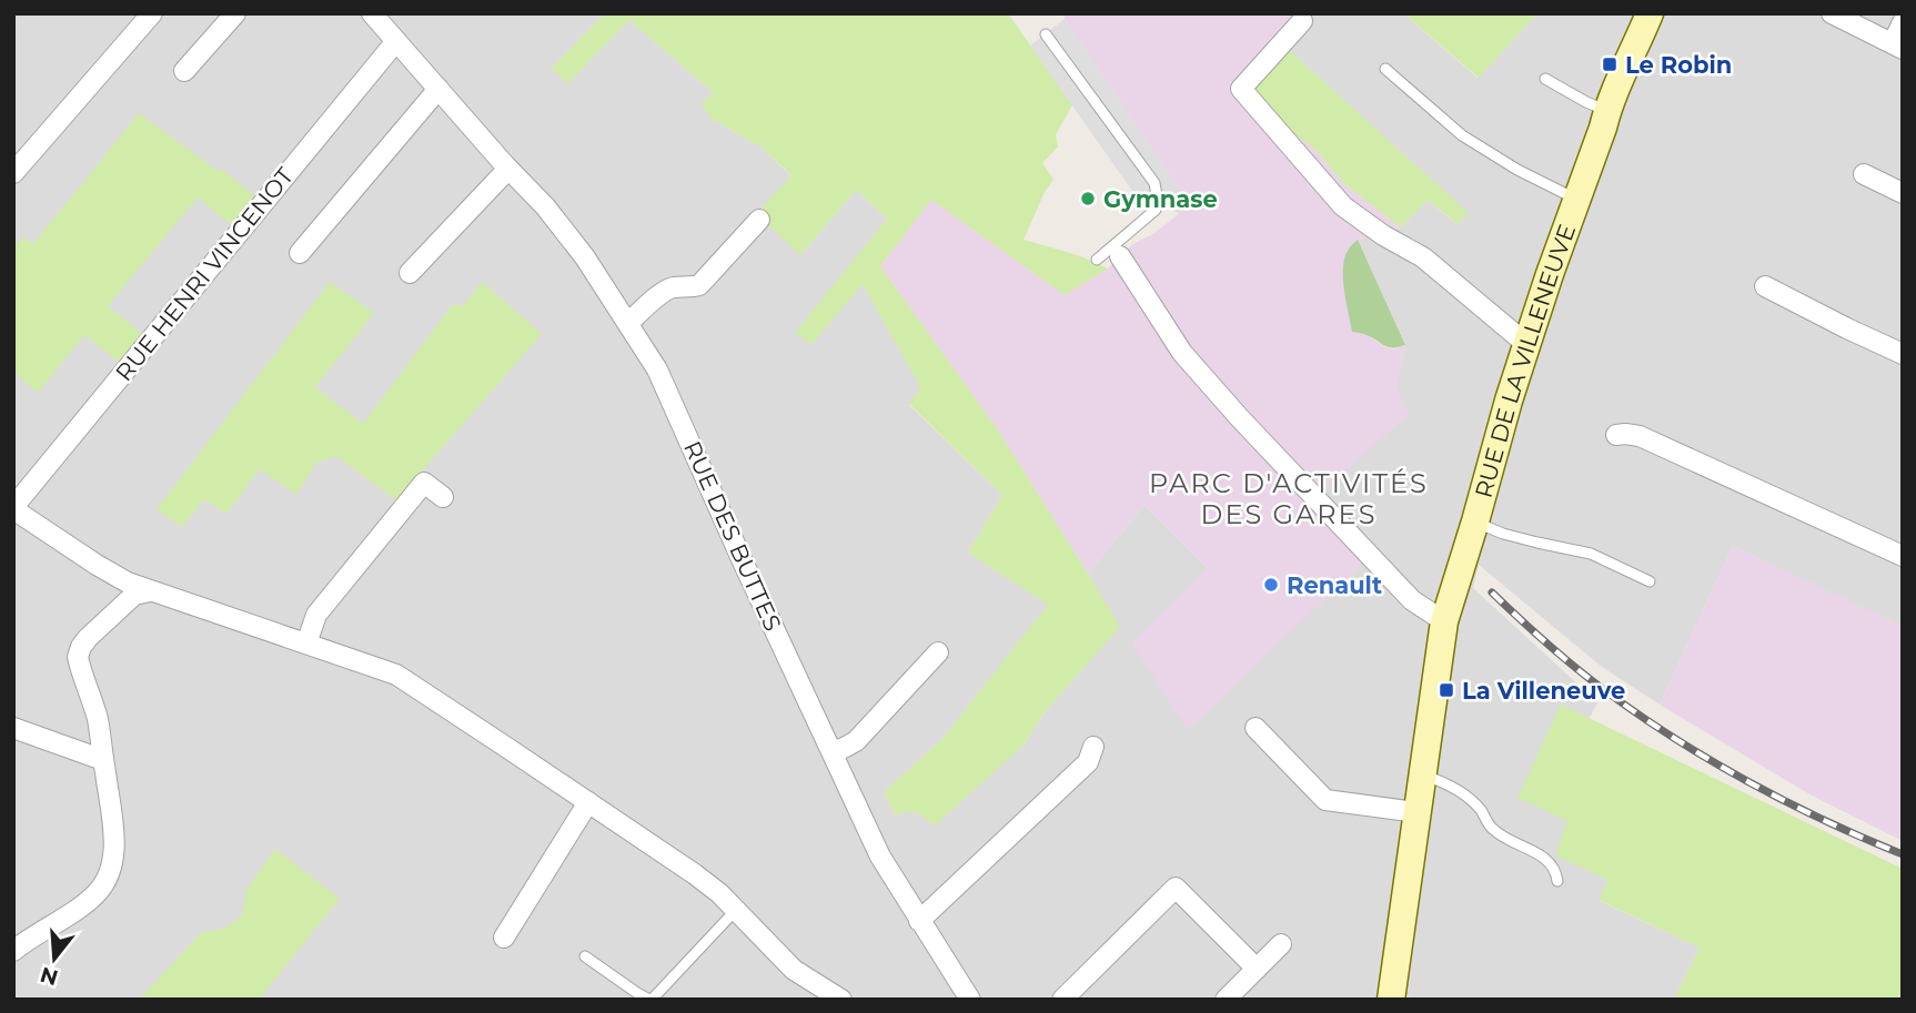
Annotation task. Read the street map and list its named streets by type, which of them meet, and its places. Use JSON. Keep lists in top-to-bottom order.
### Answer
{
  "streets": {
    "main road": ["RUE DE LA VILLENEUVE"],
    "street": ["RUE HENRI VINCENOT", "RUE DES BUTTES"]
  },
  "crossings": [
    ["RUE HENRI VINCENOT", "RUE DES BUTTES"]
  ],
  "districts": ["PARC D'ACTIVITÉS DES GARES"],
  "places": {
    "transit": ["Le Robin", "La Villeneuve"],
    "other": ["Gymnase", "Renault"]
  },
  "north": "bottom"
}
